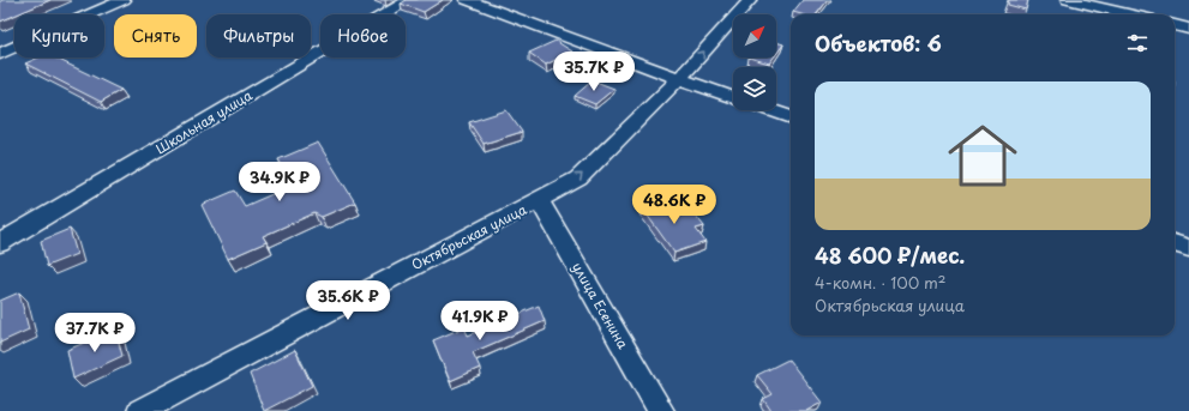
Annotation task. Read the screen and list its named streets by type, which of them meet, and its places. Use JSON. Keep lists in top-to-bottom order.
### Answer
{
  "streets": {
    "street": ["Школьная улица", "Октябрьская улица", "улица Есенина"]
  },
  "crossings": [
    ["Октябрьская улица", "улица Есенина"]
  ],
  "one_way": ["Октябрьская улица"],
  "north": "top right",
  "page": {
    "chip": [
      "Купить",
      "Снять",
      "Фильтры",
      "Новое"
    ],
    "heading": "Объектов: 6",
    "price": [
      "35.7K ₽",
      "34.9K ₽",
      "48.6K ₽",
      "35.6K ₽",
      "41.9K ₽",
      "37.7K ₽"
    ],
    "list": [
      {
        "name": "48 600 ₽/мес.",
        "note": "4-комн. · 100 m² · Октябрьская улица"
      }
    ]
  }
}
